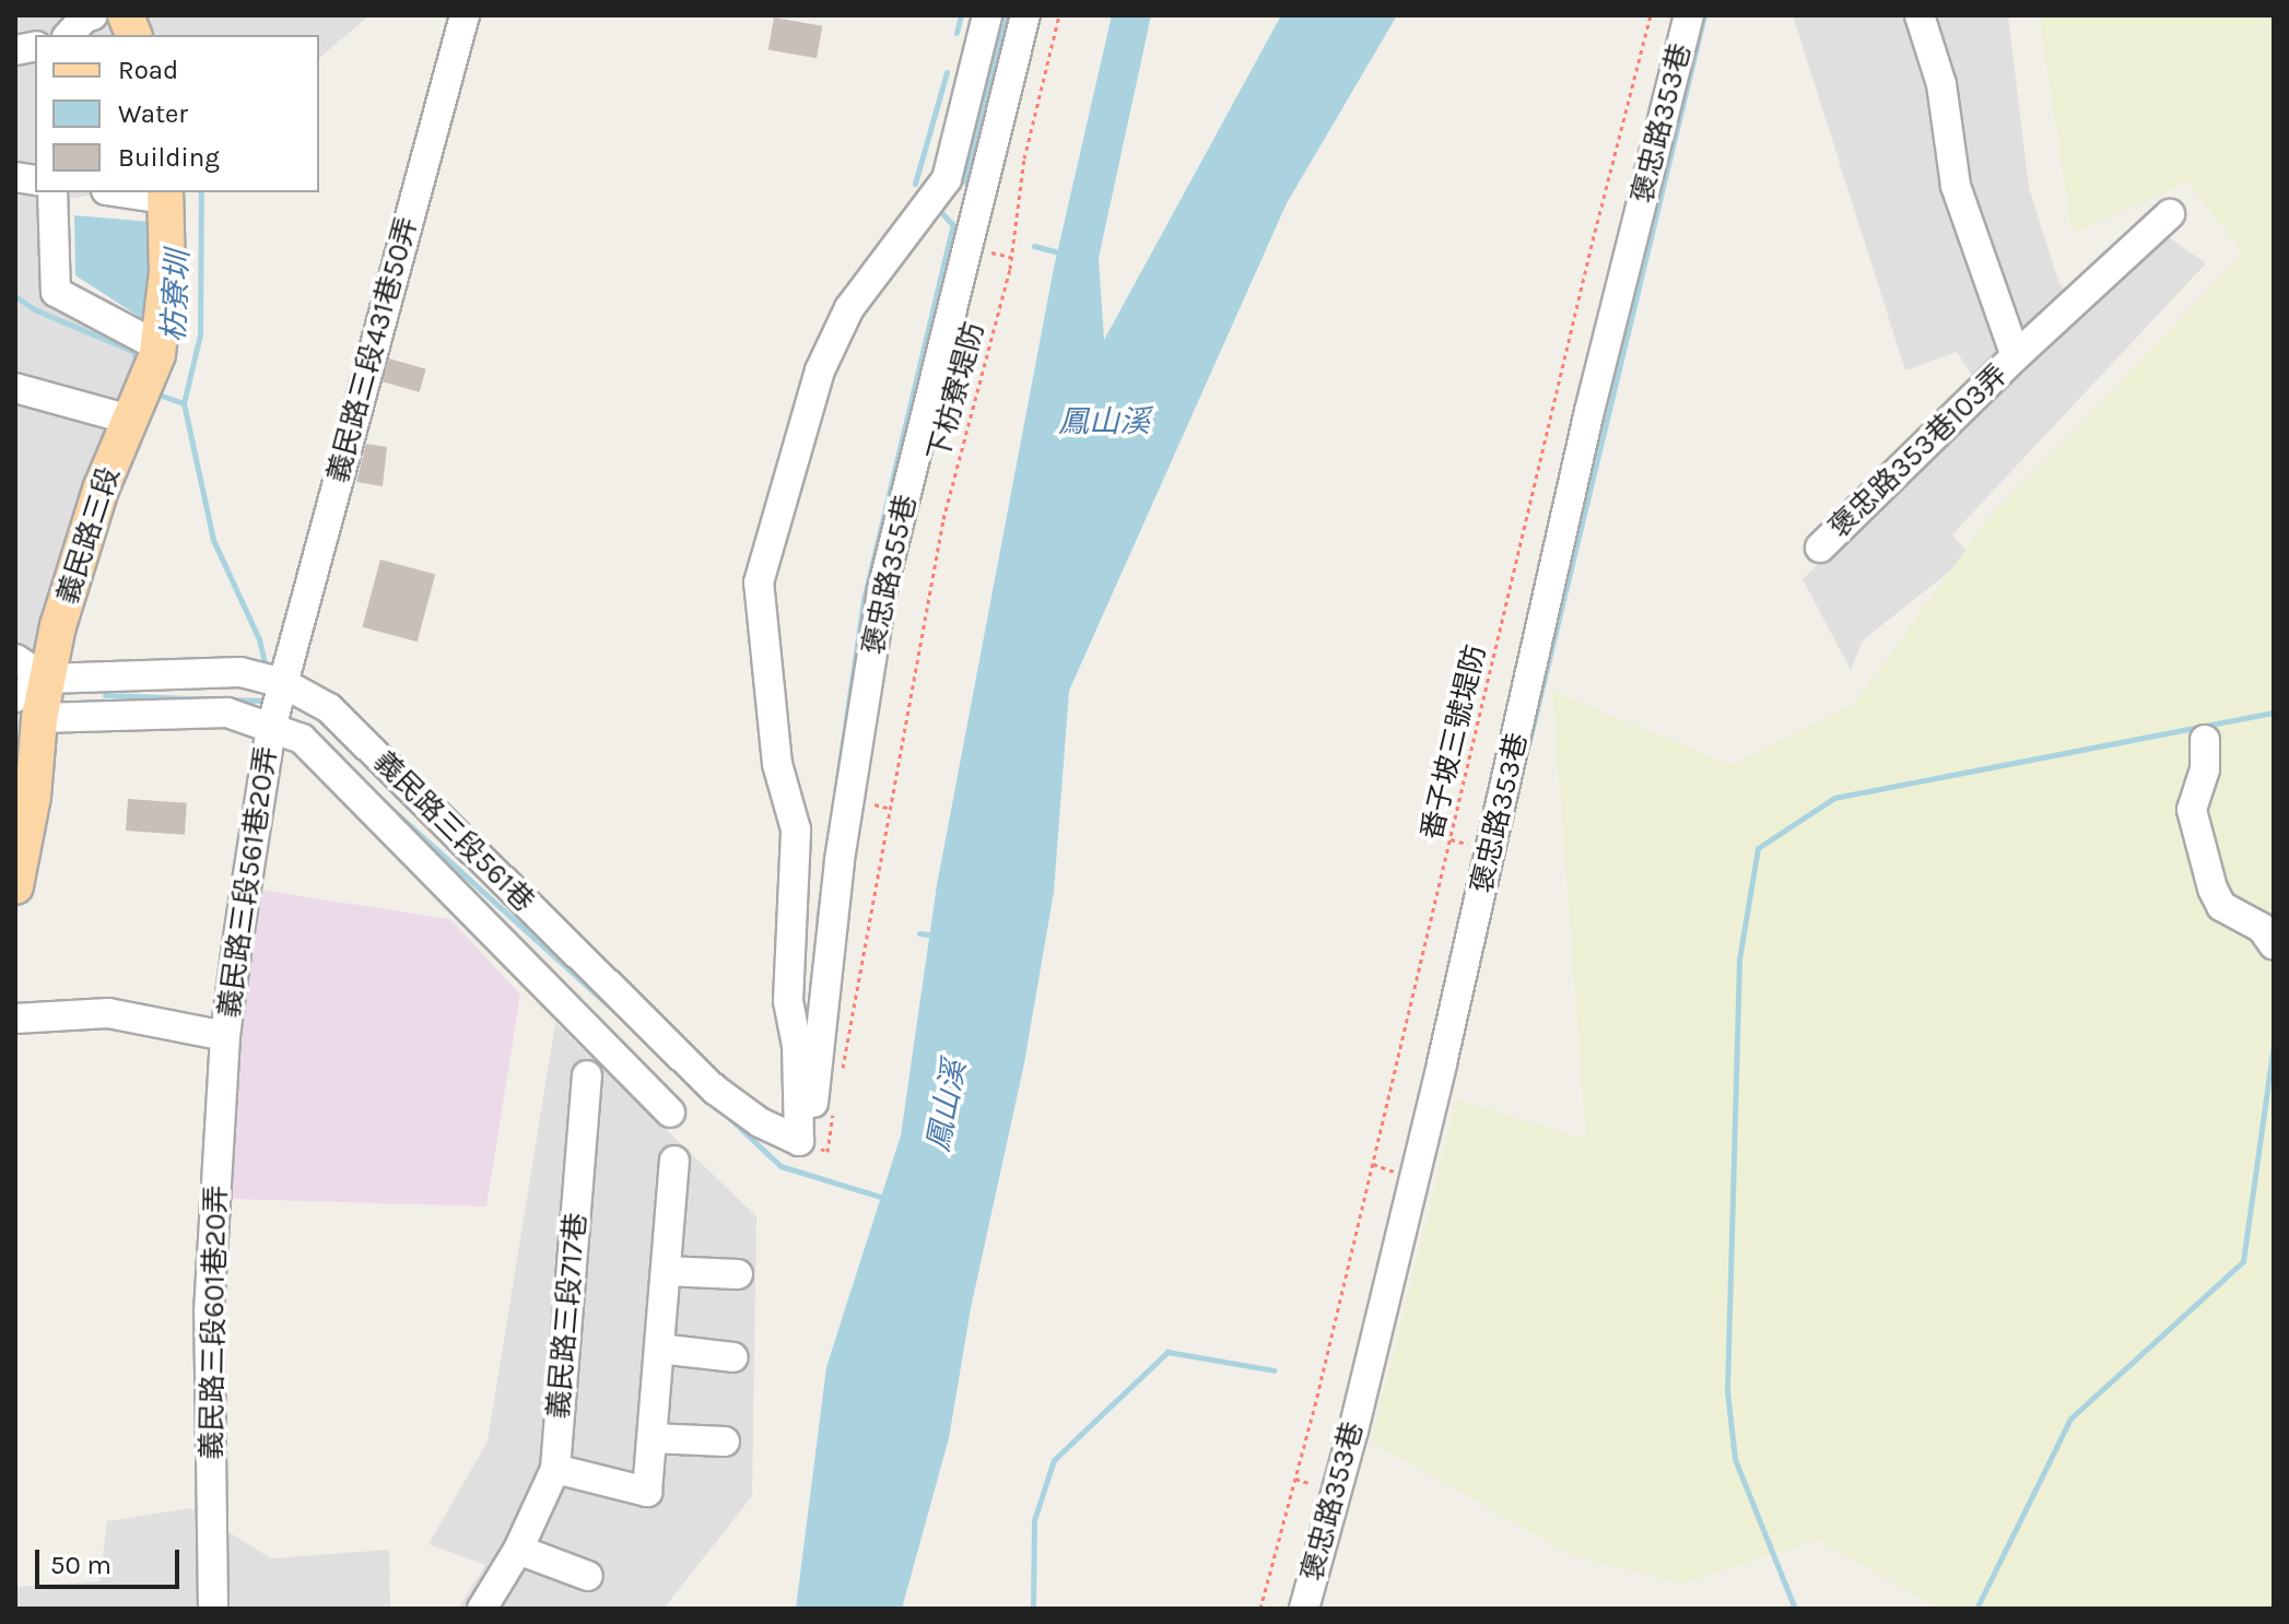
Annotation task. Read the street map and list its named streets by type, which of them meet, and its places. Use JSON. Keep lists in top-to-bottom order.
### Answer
{
  "streets": {
    "main road": ["義民路三段"],
    "street": [
      "褒忠路353巷",
      "義民路三段431巷50弄",
      "褒忠路353巷103弄",
      "褒忠路355巷",
      "義民路三段561巷",
      "義民路三段561巷20弄",
      "義民路三段717巷",
      "義民路三段601巷20弄"
    ],
    "path": ["下枋寮堤防", "番子坡三號堤防"]
  },
  "crossings": [
    ["義民路三段431巷50弄", "義民路三段561巷"],
    ["義民路三段431巷50弄", "義民路三段561巷20弄"],
    ["義民路三段", "義民路三段561巷"],
    ["褒忠路355巷", "義民路三段561巷"],
    ["義民路三段561巷", "義民路三段561巷20弄"],
    ["義民路三段561巷20弄", "義民路三段601巷20弄"]
  ],
  "water": ["枋寮圳", "鳳山溪"],
  "legend": ["Road", "Water", "Building"],
  "scale_bar": "50 m"
}
